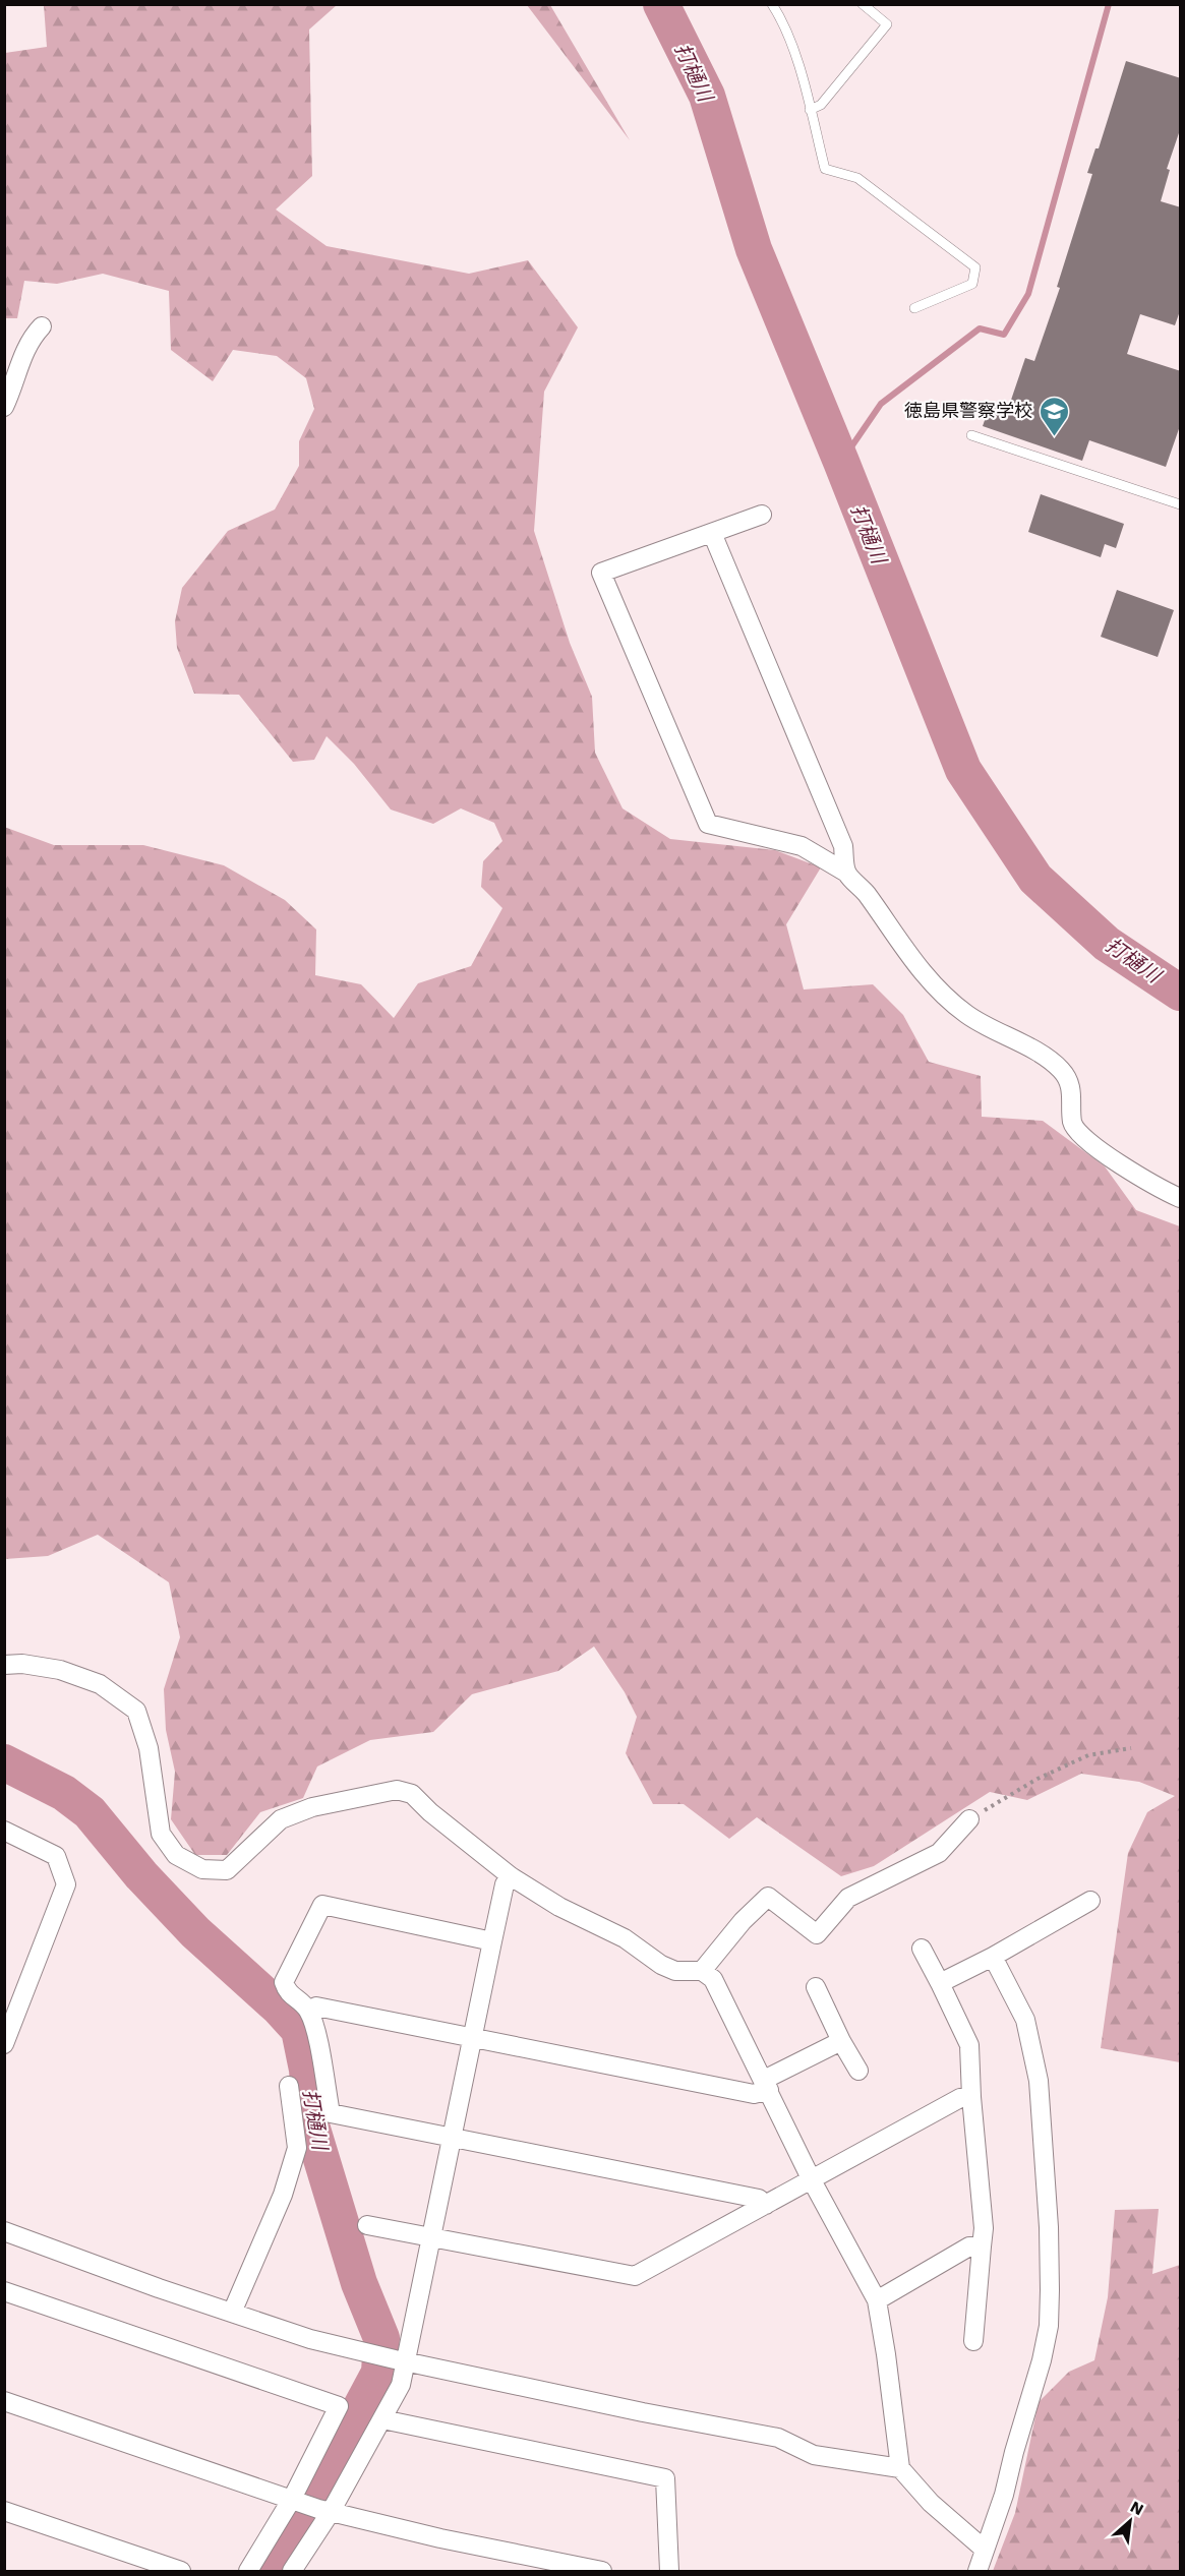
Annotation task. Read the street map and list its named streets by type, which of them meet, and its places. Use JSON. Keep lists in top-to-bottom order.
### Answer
{
  "water": ["打樋川"],
  "places": {
    "school or university": ["徳島県警察学校"]
  },
  "north": "top right"
}
